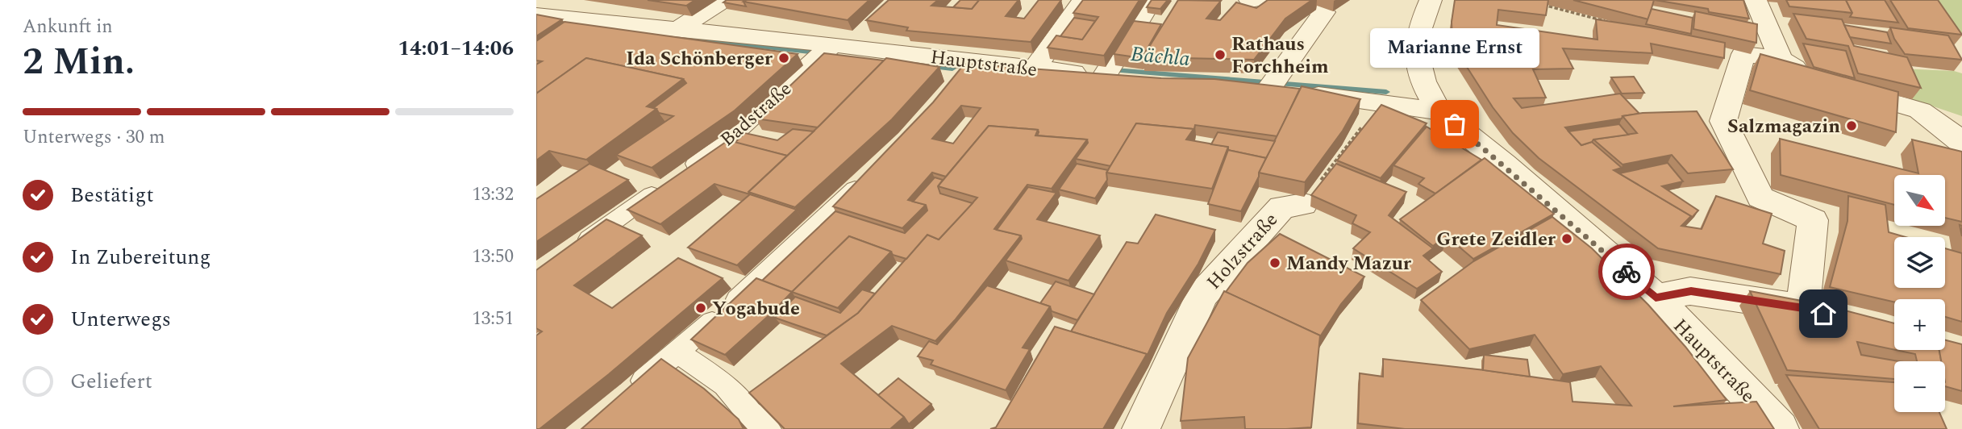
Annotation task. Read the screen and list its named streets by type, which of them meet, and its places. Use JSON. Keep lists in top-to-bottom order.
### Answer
{
  "streets": {
    "street": ["Hauptstraße", "Badstraße", "Holzstraße"]
  },
  "crossings": [
    ["Hauptstraße", "Badstraße"]
  ],
  "water": ["Bächla"],
  "places": [
    "Rathaus Forchheim",
    "Ida Schönberger",
    "Marianne Ernst",
    "Salzmagazin",
    "Grete Zeidler",
    "Mandy Mazur",
    "Yogabude"
  ],
  "north": "bottom right",
  "page": {
    "heading": ["2 Min.", "Ankunft in", "14:01–14:06"],
    "bubble": "Marianne Ernst",
    "bar": "Unterwegs · 30 m",
    "list": [
      ["Bestätigt", "13:32"],
      ["In Zubereitung", "13:50"],
      ["Unterwegs", "13:51"],
      "Geliefert"
    ],
    "map_buttons": ["+", "−"]
  }
}
